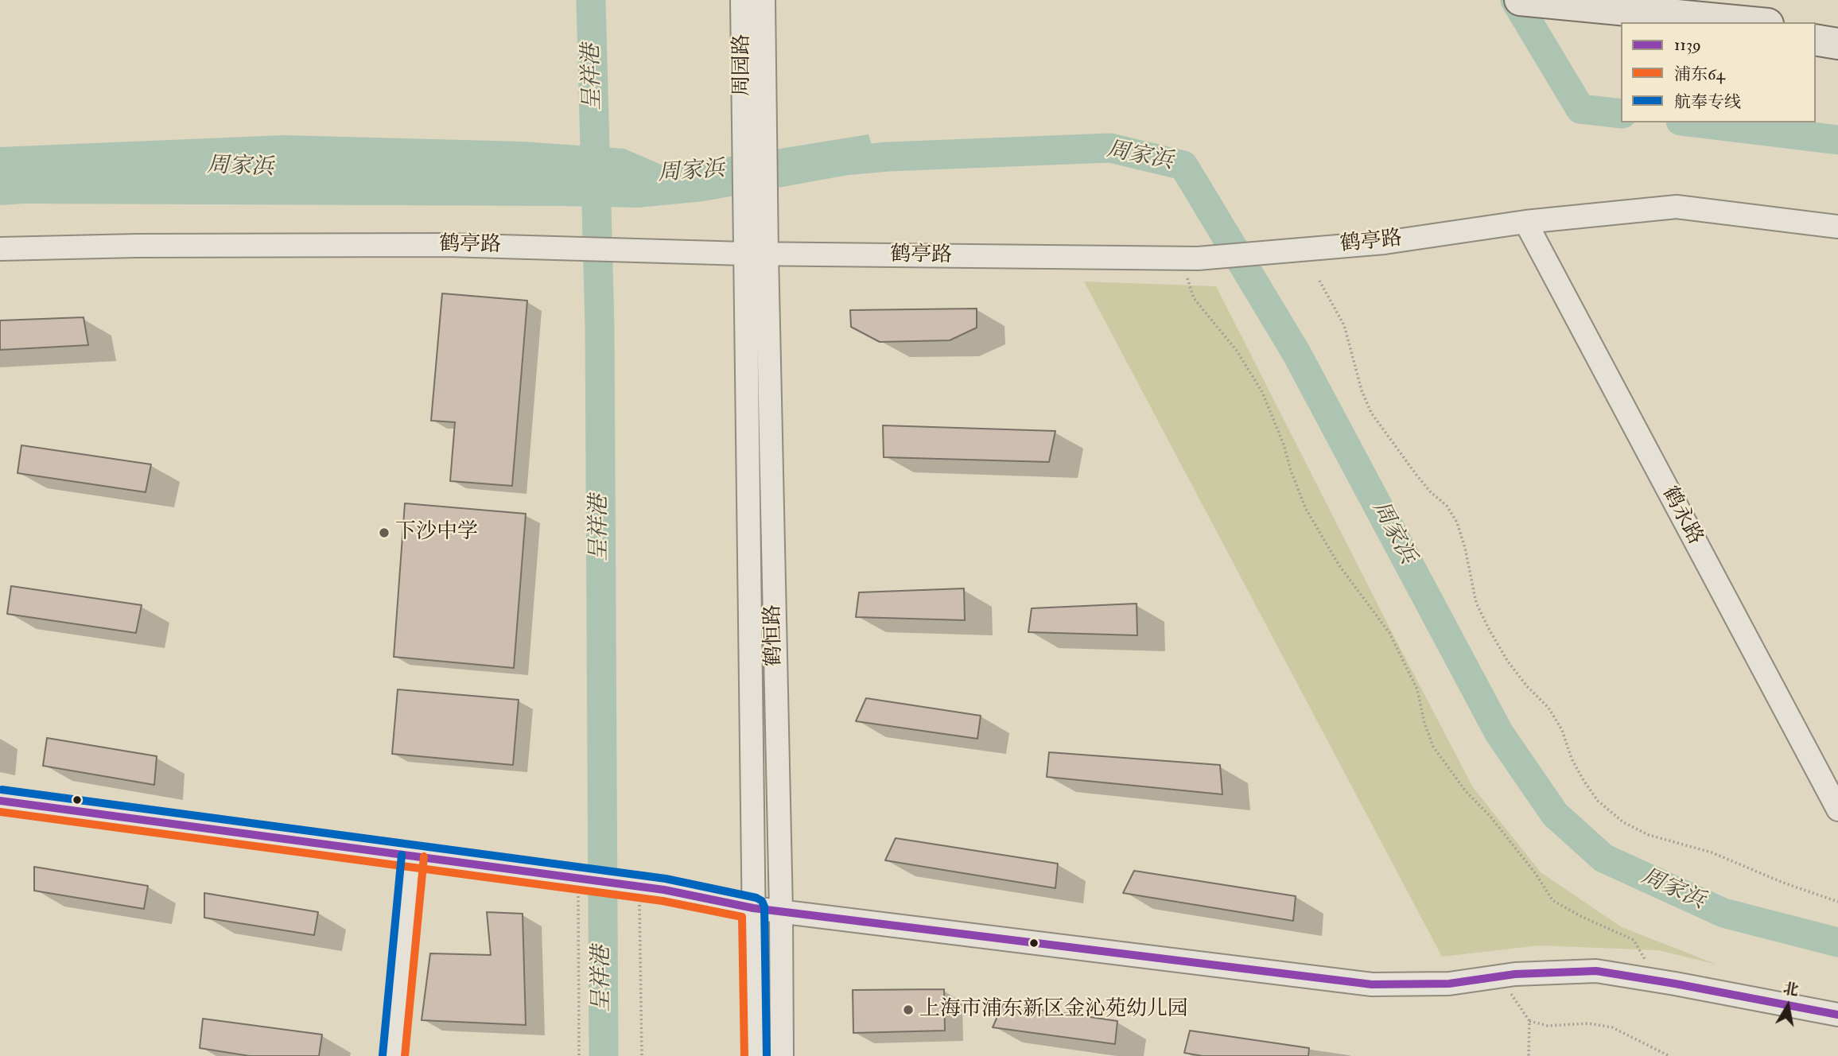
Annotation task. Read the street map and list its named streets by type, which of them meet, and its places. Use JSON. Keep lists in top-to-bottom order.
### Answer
{
  "streets": {
    "street": [
      "周园路",
      "鹤亭路",
      "鹤永路",
      "鹤恒路"
    ]
  },
  "crossings": [
    ["周园路", "鹤恒路"],
    ["鹤亭路", "鹤永路"],
    ["鹤亭路", "鹤恒路"]
  ],
  "water": ["呈祥港", "周家浜"],
  "places": ["下沙中学", "上海市浦东新区金沁苑幼儿园"],
  "lines": ["transit line 航奉专线", "transit line 1139", "transit line 浦东64"],
  "legend": ["1139", "浦东64", "航奉专线"],
  "north": "top"
}
